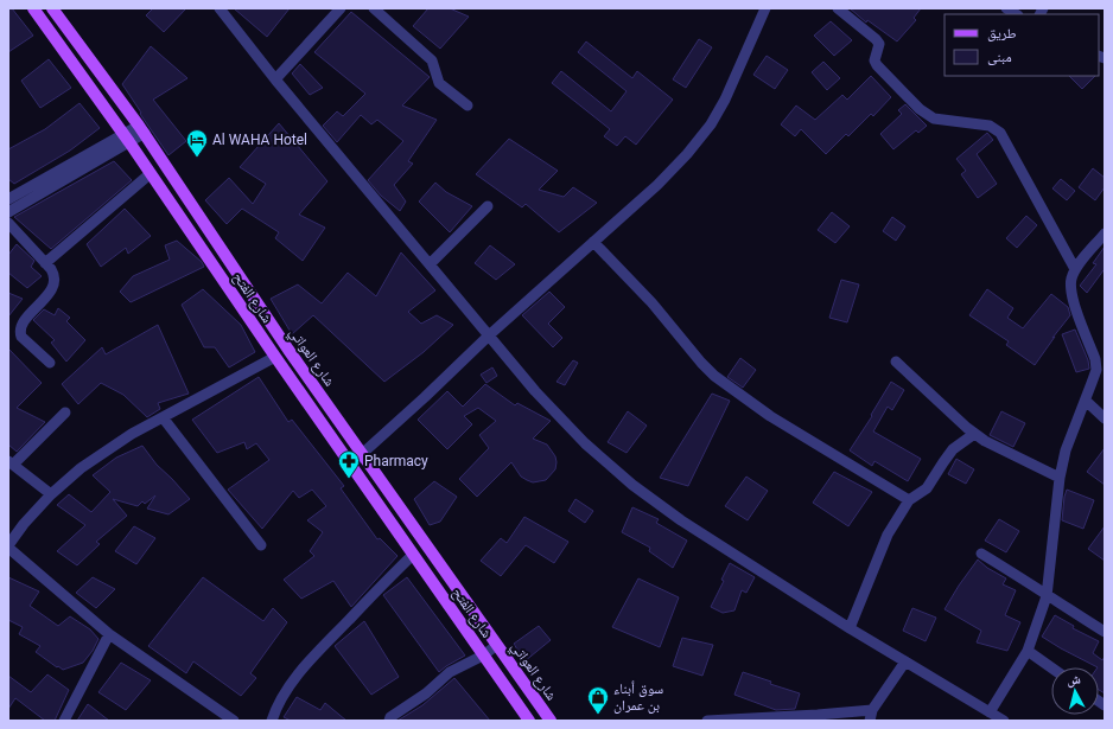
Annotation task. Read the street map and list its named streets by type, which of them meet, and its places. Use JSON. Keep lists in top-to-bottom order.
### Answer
{
  "streets": {
    "main road": ["شارع الفتح", "شارع العواتي"]
  },
  "places": {
    "hotel": ["Al WAHA Hotel"],
    "pharmacy": ["Pharmacy"],
    "shop": ["سوق أبناء بن عمران"]
  },
  "legend": ["طريق", "مبنى"],
  "north": "top"
}
